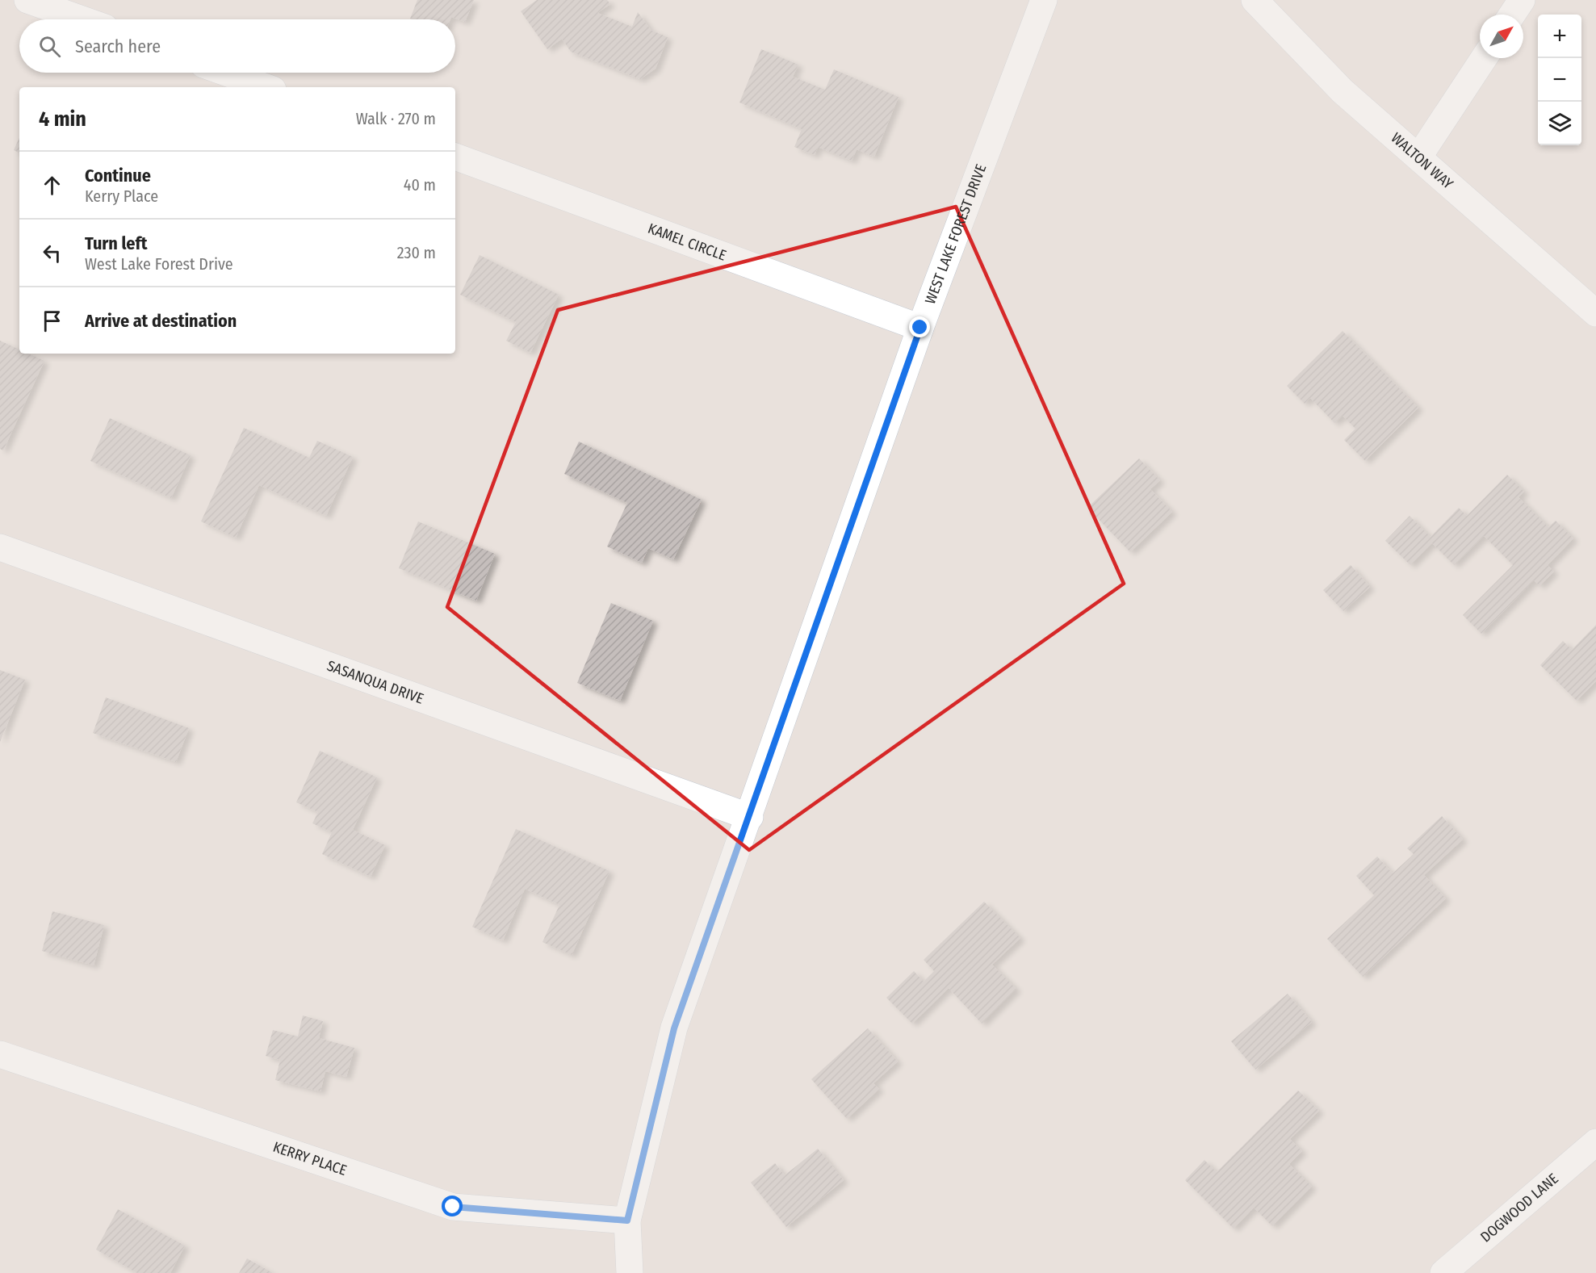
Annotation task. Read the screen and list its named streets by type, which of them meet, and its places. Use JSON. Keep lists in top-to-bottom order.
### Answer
{
  "streets": {
    "street": [
      "WALTON WAY",
      "WEST LAKE FOREST DRIVE",
      "KAMEL CIRCLE",
      "SASANQUA DRIVE",
      "KERRY PLACE",
      "DOGWOOD LANE"
    ]
  },
  "crossings": [
    ["WEST LAKE FOREST DRIVE", "KAMEL CIRCLE"],
    ["WEST LAKE FOREST DRIVE", "SASANQUA DRIVE"],
    ["WEST LAKE FOREST DRIVE", "KERRY PLACE"]
  ],
  "north": "top right",
  "page": {
    "map_buttons": ["+", "−"],
    "search": "Search here",
    "heading": ["4 min", "Walk · 270 m"],
    "list": [
      ["Continue", "Kerry Place", "40 m"],
      ["Turn left", "West Lake Forest Drive", "230 m"],
      "Arrive at destination"
    ]
  }
}
